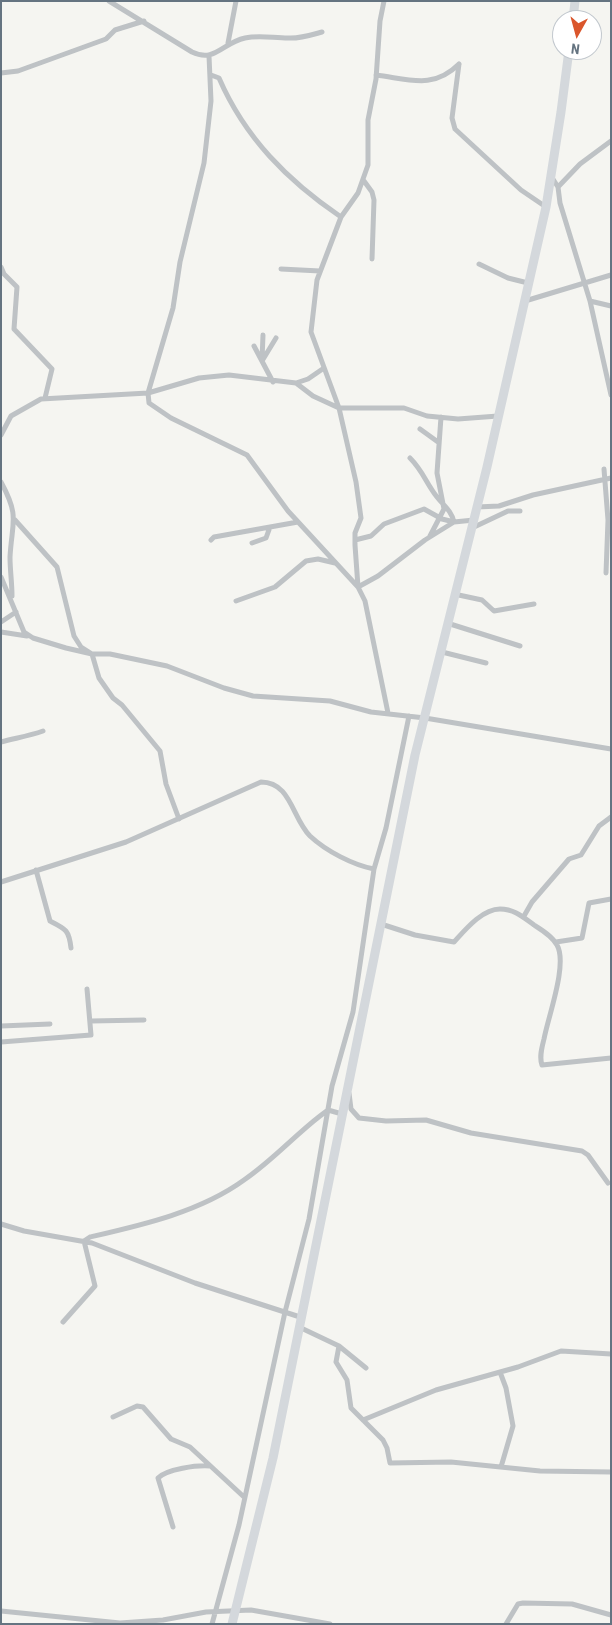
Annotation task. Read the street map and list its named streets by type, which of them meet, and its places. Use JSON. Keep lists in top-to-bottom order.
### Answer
{
  "north": "bottom"
}
